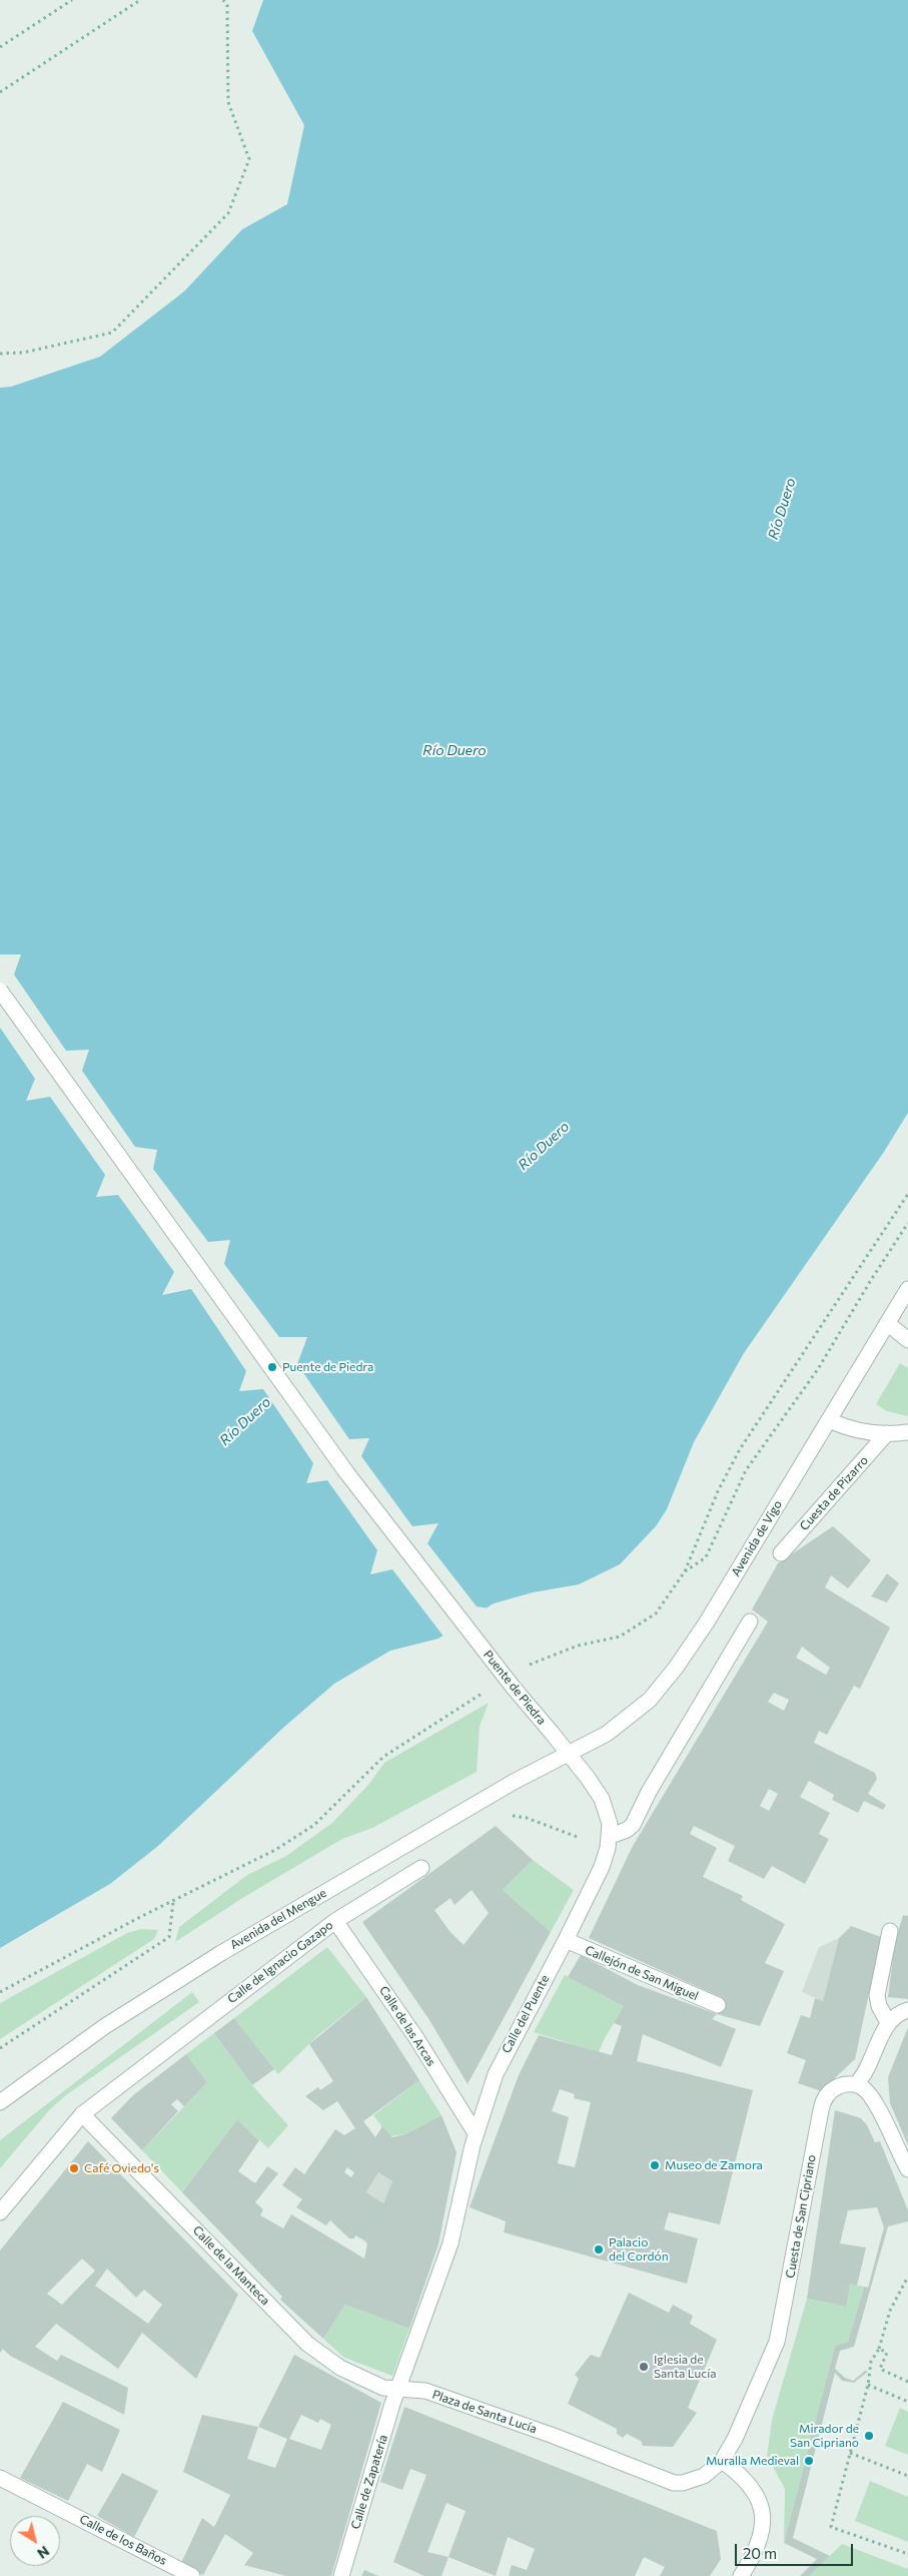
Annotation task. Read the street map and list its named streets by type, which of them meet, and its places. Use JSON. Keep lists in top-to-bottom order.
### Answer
{
  "streets": {
    "street": [
      "Cuesta de Pizarro",
      "Avenida de Vigo",
      "Puente de Piedra",
      "Avenida del Mengue",
      "Calle de Ignacio Gazapo",
      "Callejón de San Miguel",
      "Calle del Puente",
      "Calle de las Arcas",
      "Cuesta de San Cipriano",
      "Calle de la Manteca",
      "Plaza de Santa Lucía",
      "Calle de Zapatería",
      "Calle de los Baños"
    ]
  },
  "crossings": [
    ["Avenida de Vigo", "Puente de Piedra"],
    ["Avenida de Vigo", "Avenida del Mengue"],
    ["Avenida de Vigo", "Calle del Puente"],
    ["Puente de Piedra", "Avenida del Mengue"],
    ["Puente de Piedra", "Calle del Puente"],
    ["Avenida del Mengue", "Calle del Puente"],
    ["Calle de Ignacio Gazapo", "Calle de las Arcas"],
    ["Calle de Ignacio Gazapo", "Calle de la Manteca"],
    ["Callejón de San Miguel", "Calle del Puente"],
    ["Calle del Puente", "Calle de las Arcas"],
    ["Calle del Puente", "Calle de la Manteca"],
    ["Calle del Puente", "Plaza de Santa Lucía"],
    ["Calle del Puente", "Calle de Zapatería"],
    ["Cuesta de San Cipriano", "Plaza de Santa Lucía"],
    ["Calle de la Manteca", "Plaza de Santa Lucía"],
    ["Calle de la Manteca", "Calle de Zapatería"],
    ["Plaza de Santa Lucía", "Calle de Zapatería"]
  ],
  "water": ["Río Duero"],
  "places": [
    "Puente de Piedra",
    "Museo de Zamora",
    "Café Oviedo's",
    "Palacio del Cordón",
    "Iglesia de Santa Lucía",
    "Mirador de San Cipriano",
    "Muralla Medieval"
  ],
  "scale_bar": "20 m",
  "north": "bottom right"
}
